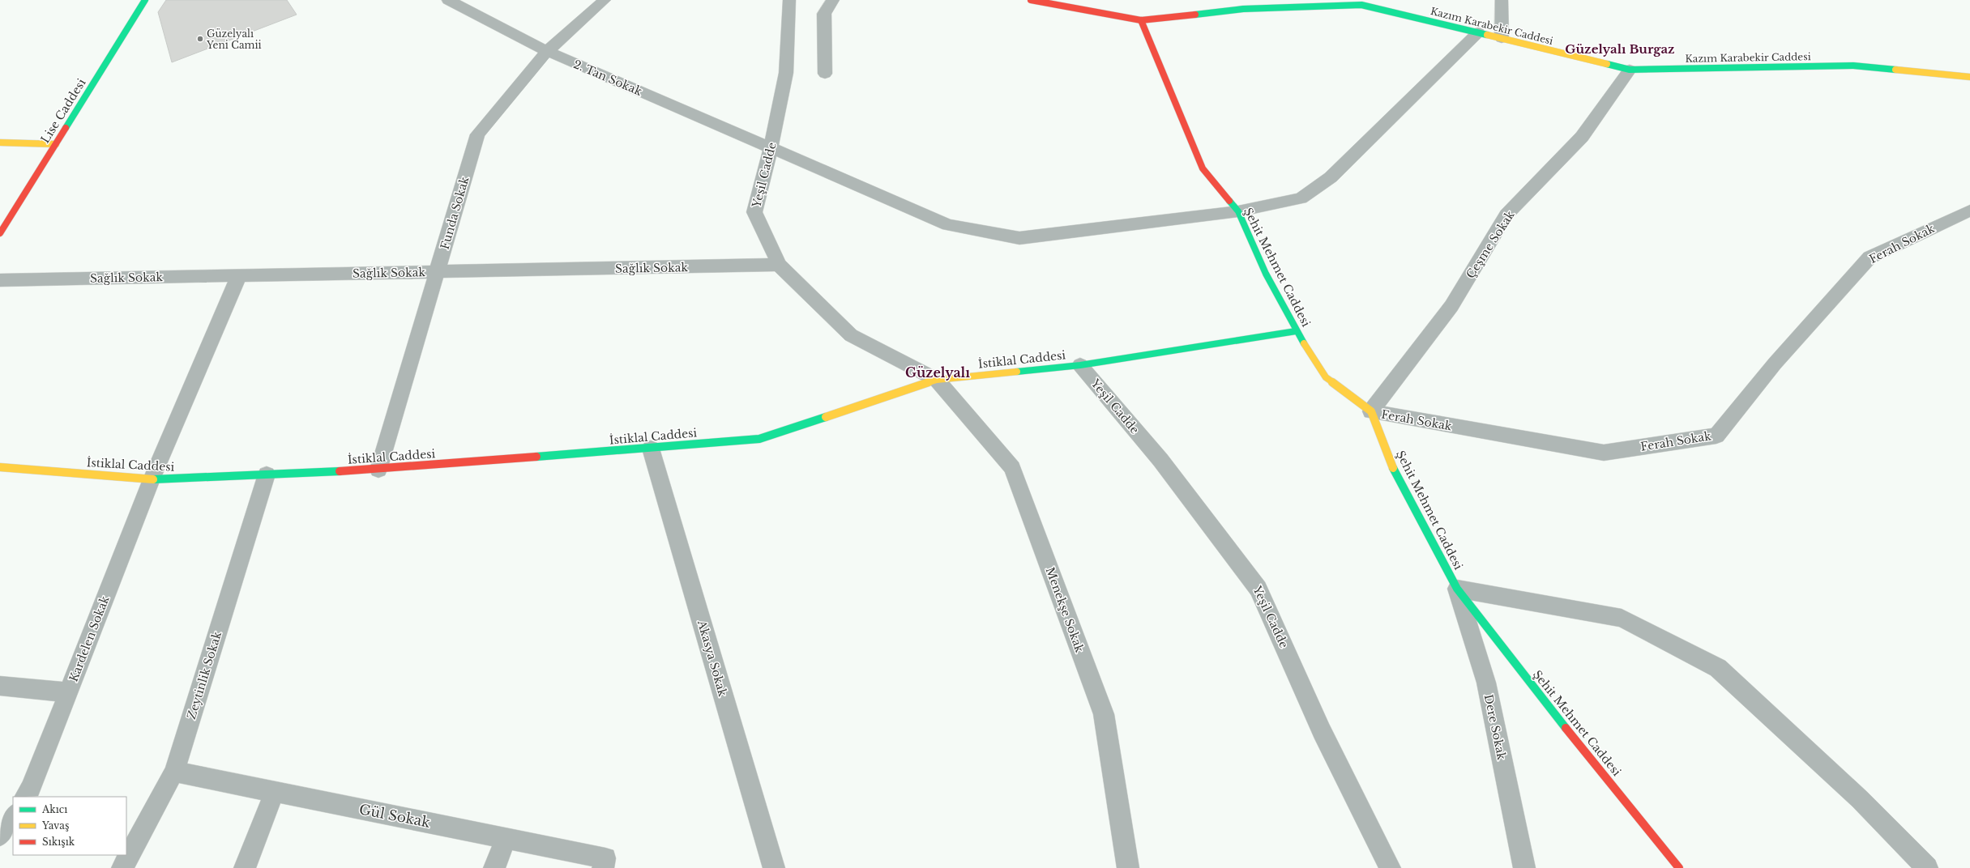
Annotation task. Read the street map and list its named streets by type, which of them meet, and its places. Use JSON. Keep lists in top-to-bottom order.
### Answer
{
  "streets": {
    "main road": [
      "Kazım Karabekir Caddesi",
      "Lise Caddesi",
      "Şehit Mehmet Caddesi",
      "İstiklal Caddesi"
    ],
    "street": [
      "2. Tan Sokak",
      "Yeşil Cadde",
      "Funda Sokak",
      "Ferah Sokak",
      "Çeşme Sokak",
      "Sağlık Sokak",
      "Menekşe Sokak",
      "Kardelen Sokak",
      "Akasya Sokak",
      "Zeytinlik Sokak",
      "Dere Sokak",
      "Gül Sokak"
    ]
  },
  "crossings": [
    ["Kazım Karabekir Caddesi", "2. Tan Sokak"],
    ["Kazım Karabekir Caddesi", "Çeşme Sokak"],
    ["Kazım Karabekir Caddesi", "Şehit Mehmet Caddesi"],
    ["2. Tan Sokak", "Yeşil Cadde"],
    ["2. Tan Sokak", "Funda Sokak"],
    ["2. Tan Sokak", "Şehit Mehmet Caddesi"],
    ["Yeşil Cadde", "Sağlık Sokak"],
    ["Yeşil Cadde", "İstiklal Caddesi"],
    ["Yeşil Cadde", "Menekşe Sokak"],
    ["Funda Sokak", "Sağlık Sokak"],
    ["Funda Sokak", "İstiklal Caddesi"],
    ["Ferah Sokak", "Çeşme Sokak"],
    ["Ferah Sokak", "Şehit Mehmet Caddesi"],
    ["Çeşme Sokak", "Şehit Mehmet Caddesi"],
    ["Şehit Mehmet Caddesi", "İstiklal Caddesi"],
    ["Şehit Mehmet Caddesi", "Dere Sokak"],
    ["Sağlık Sokak", "Kardelen Sokak"],
    ["İstiklal Caddesi", "Menekşe Sokak"],
    ["İstiklal Caddesi", "Kardelen Sokak"],
    ["İstiklal Caddesi", "Akasya Sokak"],
    ["İstiklal Caddesi", "Zeytinlik Sokak"],
    ["Zeytinlik Sokak", "Gül Sokak"]
  ],
  "districts": ["Güzelyalı Burgaz", "Güzelyalı"],
  "places": ["Güzelyalı Yeni Camii"],
  "legend": ["Akıcı", "Yavaş", "Sıkışık"]
}
